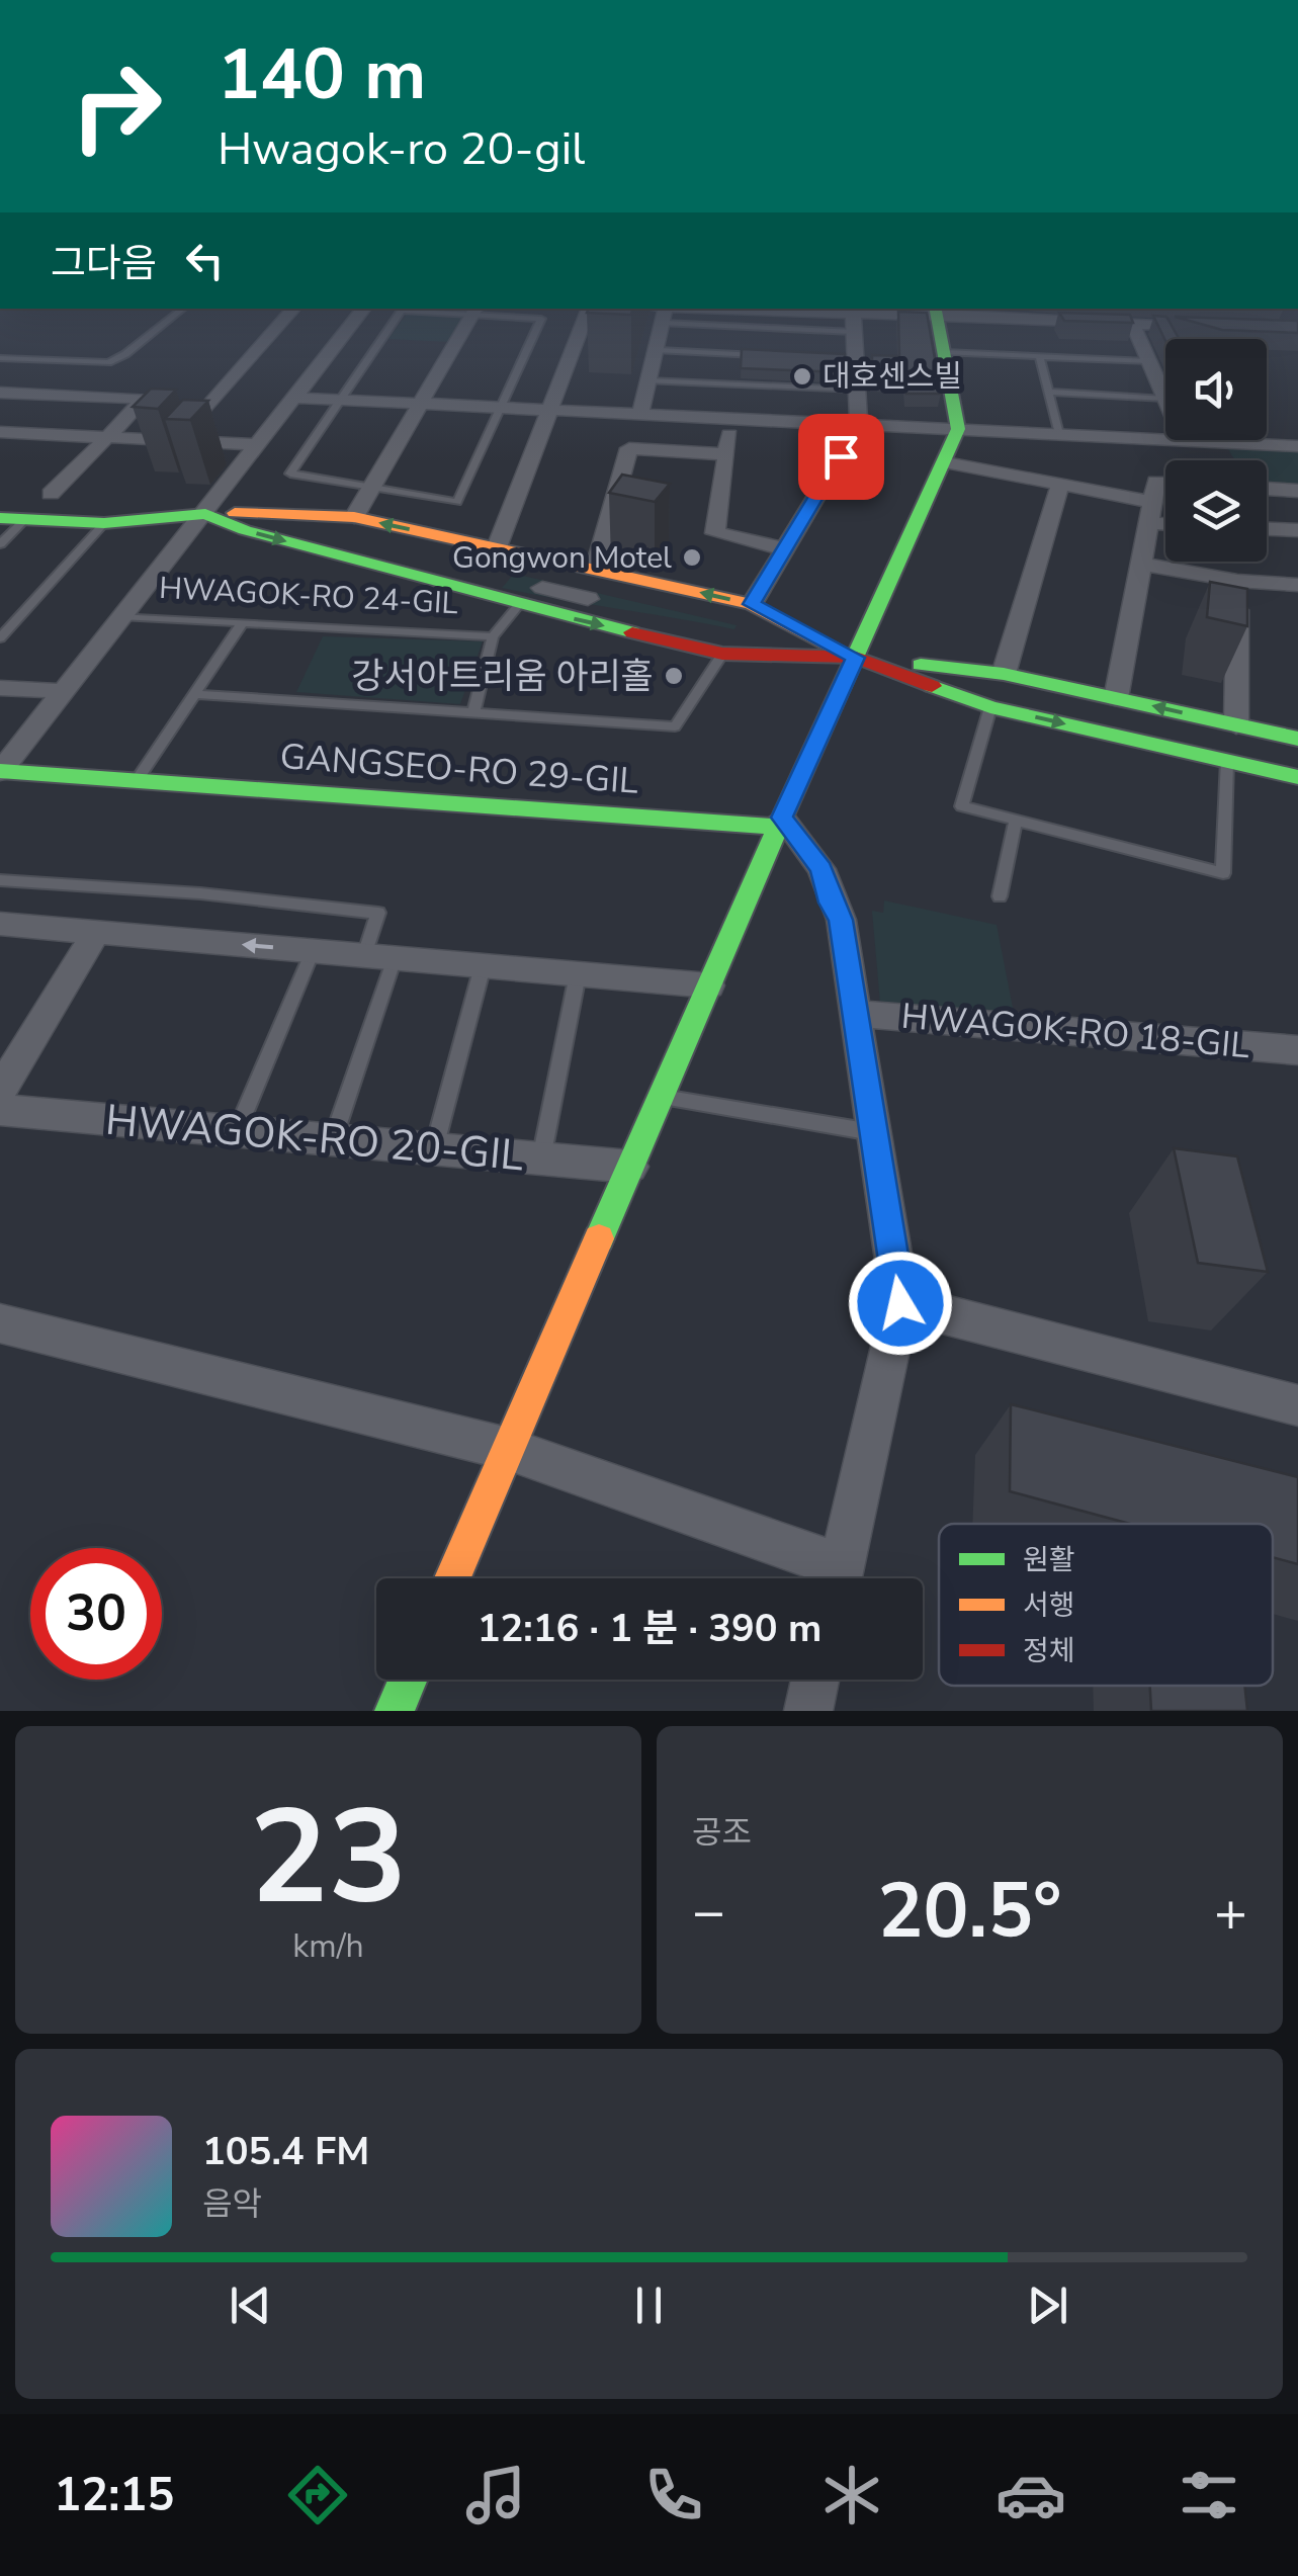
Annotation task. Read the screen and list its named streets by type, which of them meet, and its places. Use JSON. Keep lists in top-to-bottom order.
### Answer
{
  "streets": {
    "main road": ["GANGSEO-RO 29-GIL"],
    "street": ["HWAGOK-RO 24-GIL", "HWAGOK-RO 18-GIL", "HWAGOK-RO 20-GIL"]
  },
  "crossings": [
    ["HWAGOK-RO 24-GIL", "GANGSEO-RO 29-GIL"],
    ["GANGSEO-RO 29-GIL", "HWAGOK-RO 18-GIL"]
  ],
  "places": ["대호센스빌", "Gongwon Motel", "강서아트리움 아리홀"],
  "legend": ["원활", "서행", "정체"],
  "page": {
    "turn": ["140 m", "Hwagok-ro 20-gil"],
    "then": "그다음",
    "limit": "30",
    "trip": "12:16 · 1 분 · 390 m",
    "tile": [
      ["23", "km/h"],
      "공조"
    ],
    "heat": ["−", "20.5°", "+"],
    "song": ["105.4 FM", "음악"],
    "tabs": "12:15"
  }
}
